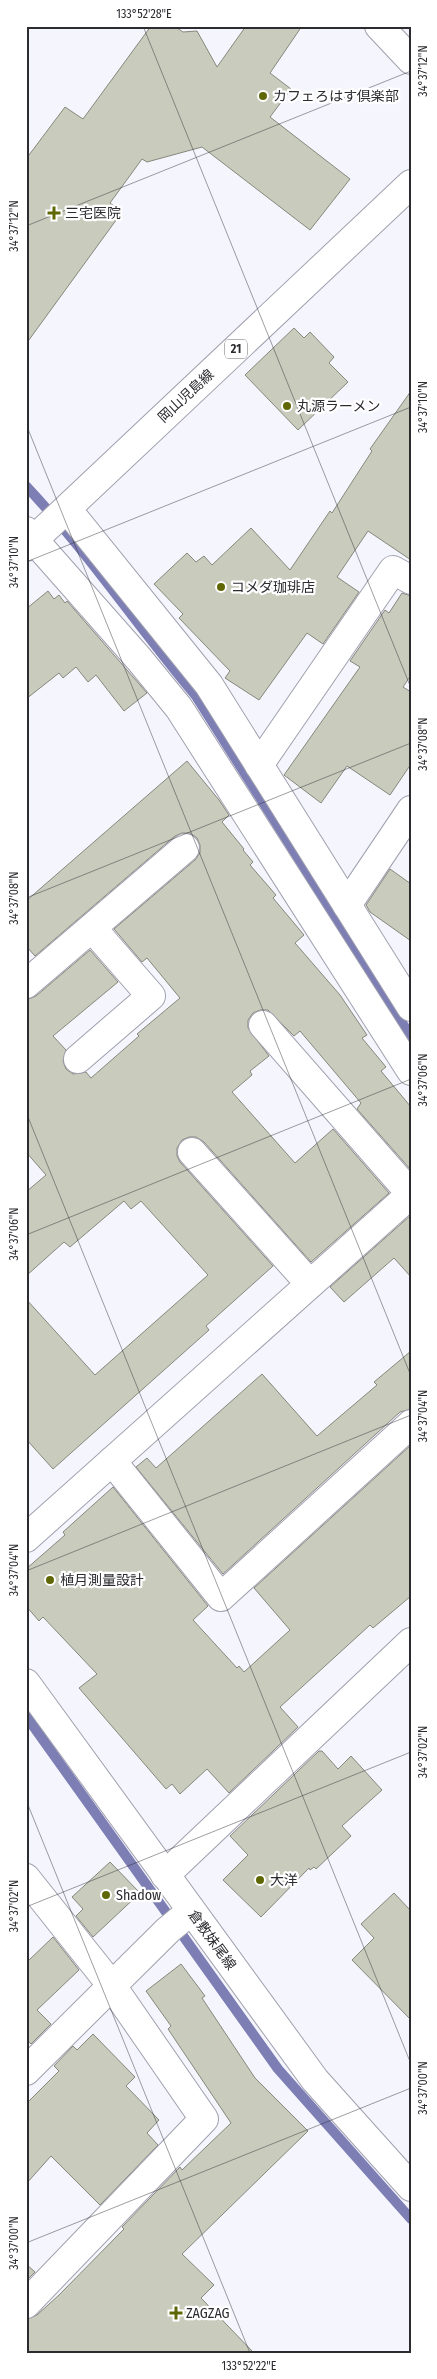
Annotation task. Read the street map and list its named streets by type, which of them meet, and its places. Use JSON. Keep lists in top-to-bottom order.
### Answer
{
  "streets": {
    "street": ["21", "岡山児島線", "倉敷妹尾線"]
  },
  "places": {
    "other": [
      "カフェろはす倶楽部",
      "丸源ラーメン",
      "コメダ珈琲店",
      "植月測量設計",
      "大洋",
      "Shadow"
    ],
    "health": ["三宅医院", "ZAGZAG"]
  },
  "coordinates": [
    "133°52'28\"E",
    "34°37'12\"N",
    "34°37'10\"N",
    "34°37'08\"N",
    "34°37'06\"N",
    "34°37'04\"N",
    "34°37'02\"N",
    "34°37'00\"N",
    "133°52'22\"E"
  ]
}
